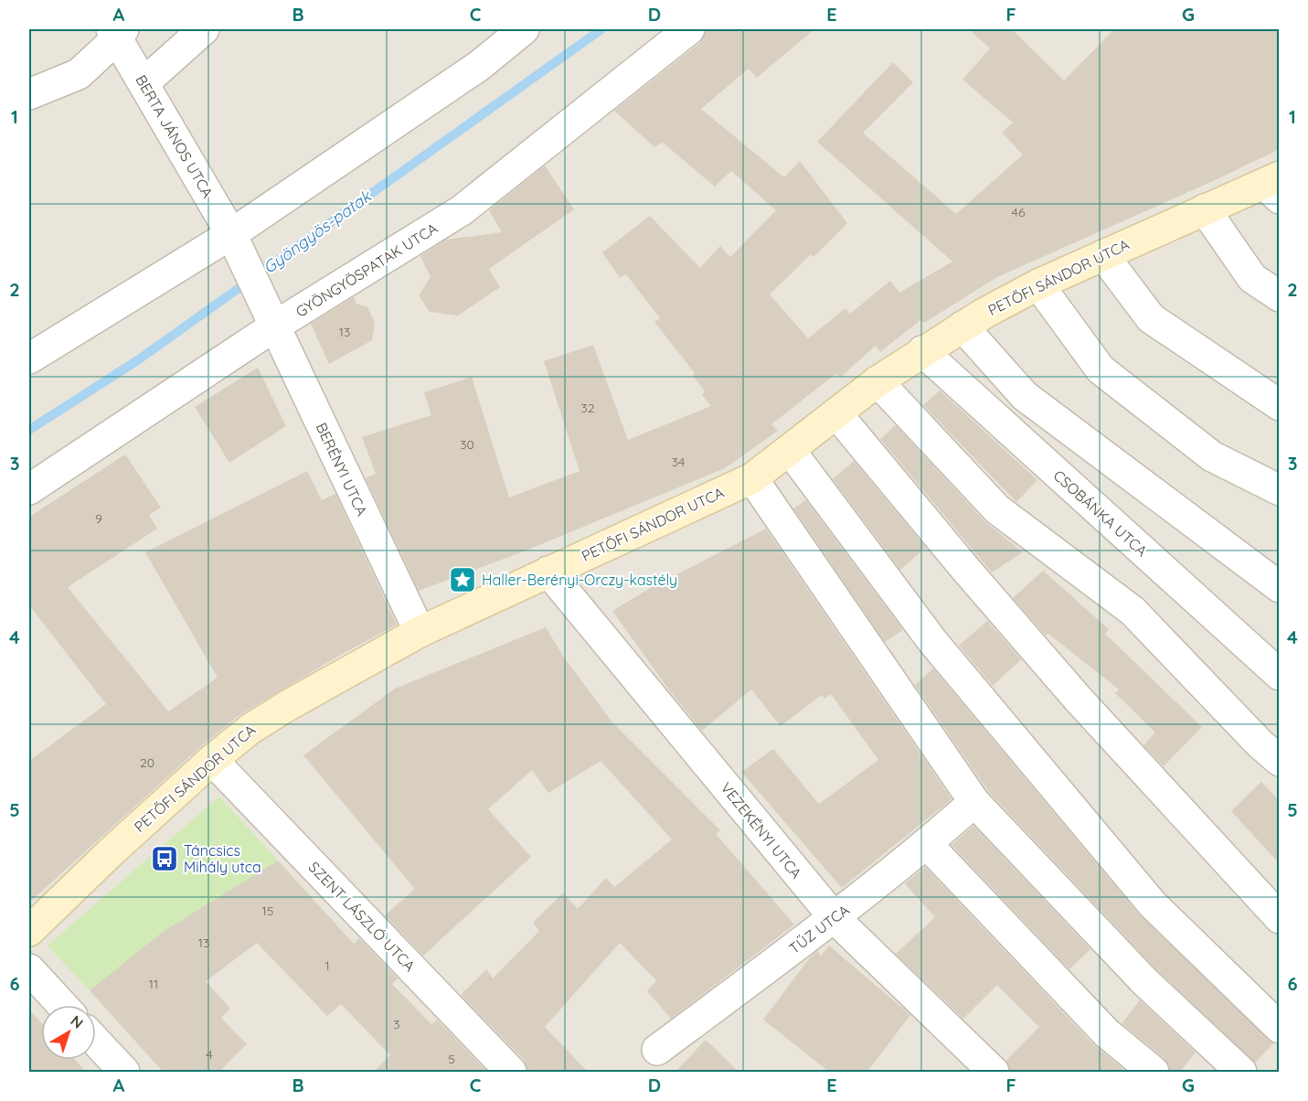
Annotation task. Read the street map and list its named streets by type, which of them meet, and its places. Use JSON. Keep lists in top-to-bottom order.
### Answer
{
  "streets": {
    "street": [
      "BERTA JÁNOS UTCA",
      "GYÖNGYÖSPATAK UTCA",
      "PETŐFI SÁNDOR UTCA",
      "BERÉNYI UTCA",
      "CSOBÁNKA UTCA",
      "VEZEKÉNYI UTCA",
      "SZENT LÁSZLÓ UTCA",
      "TŰZ UTCA"
    ]
  },
  "crossings": [
    ["BERTA JÁNOS UTCA", "GYÖNGYÖSPATAK UTCA"],
    ["BERTA JÁNOS UTCA", "BERÉNYI UTCA"],
    ["GYÖNGYÖSPATAK UTCA", "BERÉNYI UTCA"],
    ["PETŐFI SÁNDOR UTCA", "BERÉNYI UTCA"],
    ["PETŐFI SÁNDOR UTCA", "CSOBÁNKA UTCA"],
    ["PETŐFI SÁNDOR UTCA", "VEZEKÉNYI UTCA"],
    ["PETŐFI SÁNDOR UTCA", "SZENT LÁSZLÓ UTCA"],
    ["VEZEKÉNYI UTCA", "TŰZ UTCA"]
  ],
  "water": ["Gyöngyös-patak"],
  "places": {
    "place": ["Haller-Berényi-Orczy-kastély"],
    "bus stop": ["Táncsics Mihály utca"]
  },
  "house_numbers": [
    "46",
    "13",
    "32",
    "30",
    "34",
    "9",
    "20",
    "15",
    "13",
    "1",
    "11",
    "3",
    "4",
    "5"
  ],
  "north": "top right",
  "grid": {
    "columns": [
      "A",
      "B",
      "C",
      "D",
      "E",
      "F",
      "G"
    ],
    "rows": [
      "1",
      "2",
      "3",
      "4",
      "5",
      "6"
    ]
  }
}
